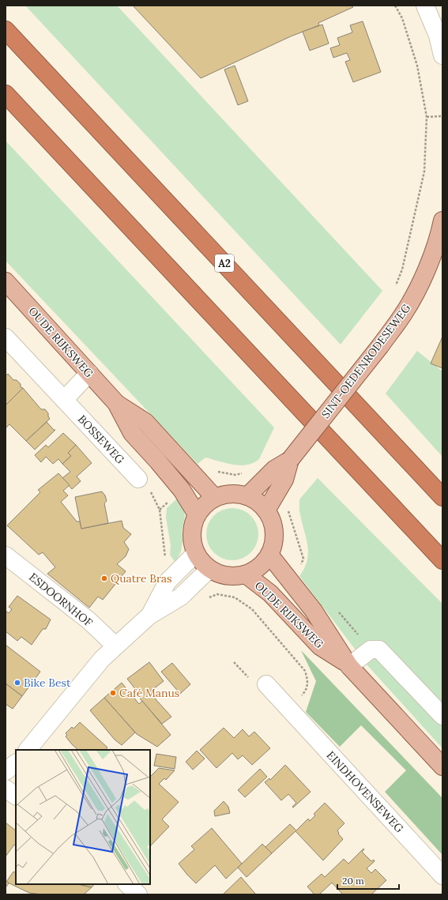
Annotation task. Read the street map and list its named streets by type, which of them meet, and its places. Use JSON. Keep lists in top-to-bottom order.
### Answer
{
  "streets": {
    "highway": ["A2"],
    "main road": ["OUDE RIJKSWEG", "SINT-OEDENRODESEWEG"],
    "street": ["BOSSEWEG", "ESDOORNHOF", "EINDHOVENSEWEG"]
  },
  "crossings": [
    ["OUDE RIJKSWEG", "SINT-OEDENRODESEWEG"]
  ],
  "places": ["Quatre Bras", "Bike Best", "Café Manus"],
  "scale_bar": "20 m"
}
